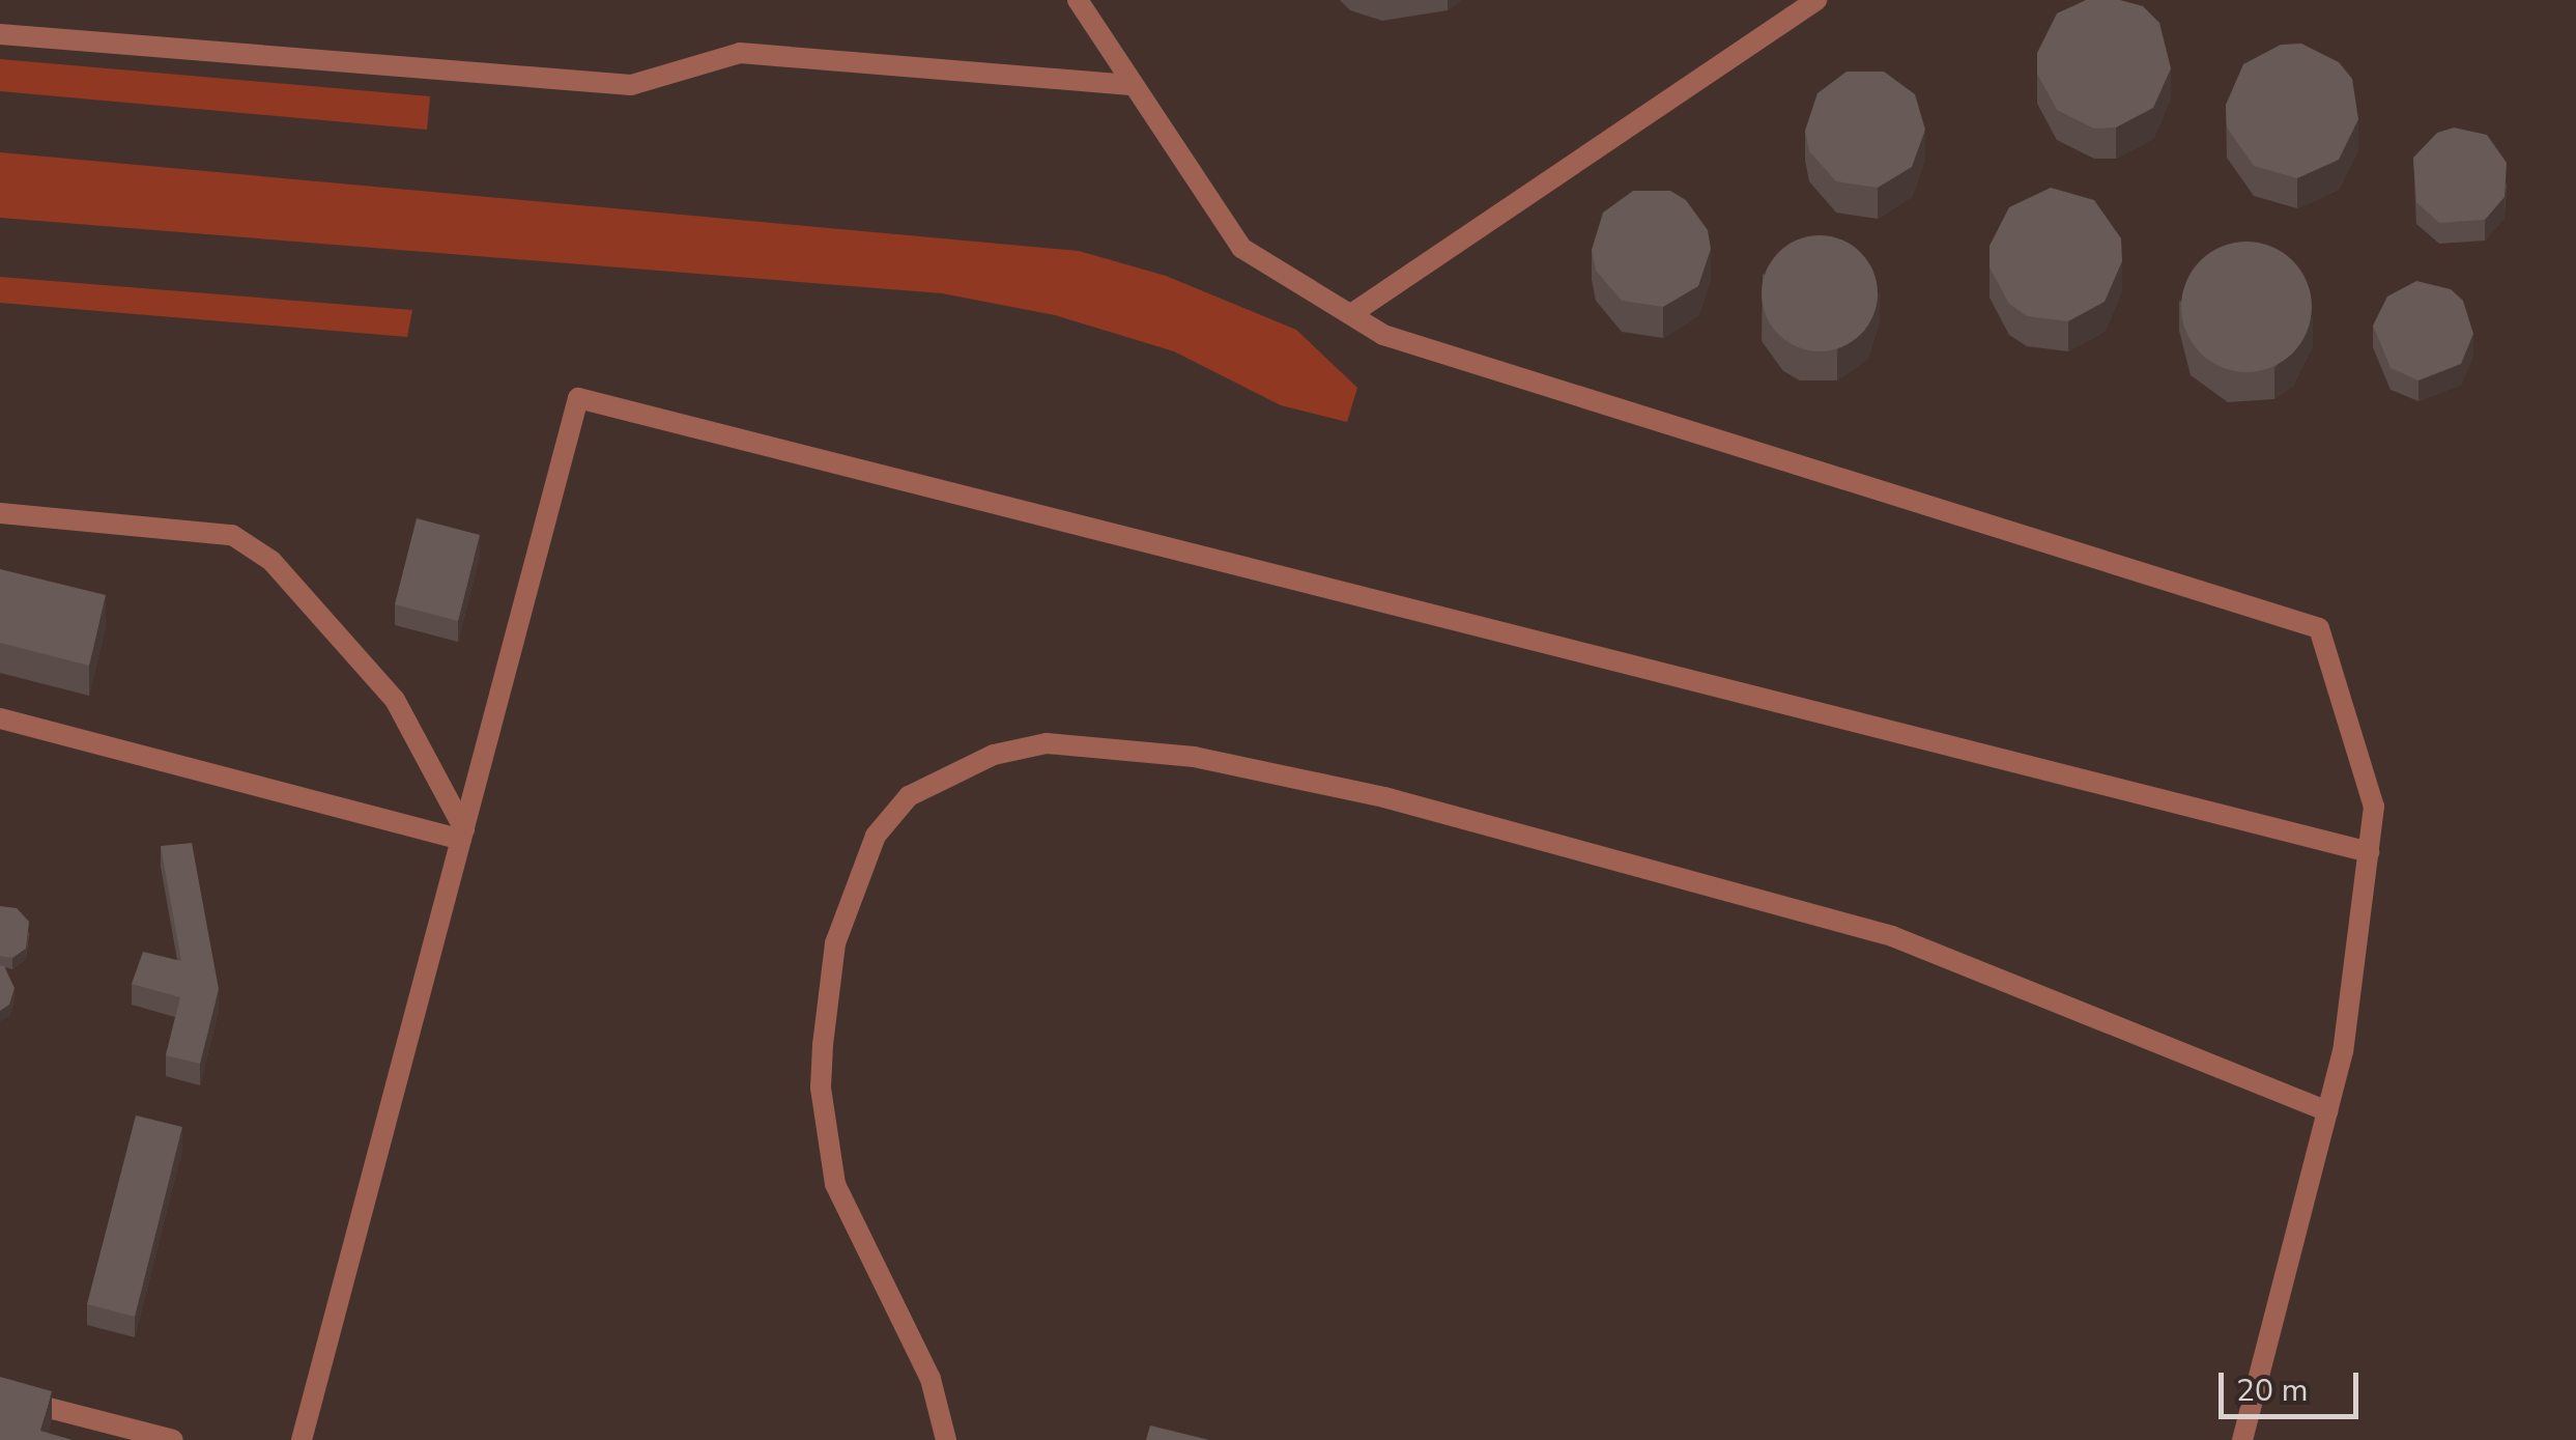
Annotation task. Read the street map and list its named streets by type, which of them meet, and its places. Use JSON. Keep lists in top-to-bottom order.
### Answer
{
  "scale_bar": "20 m"
}
